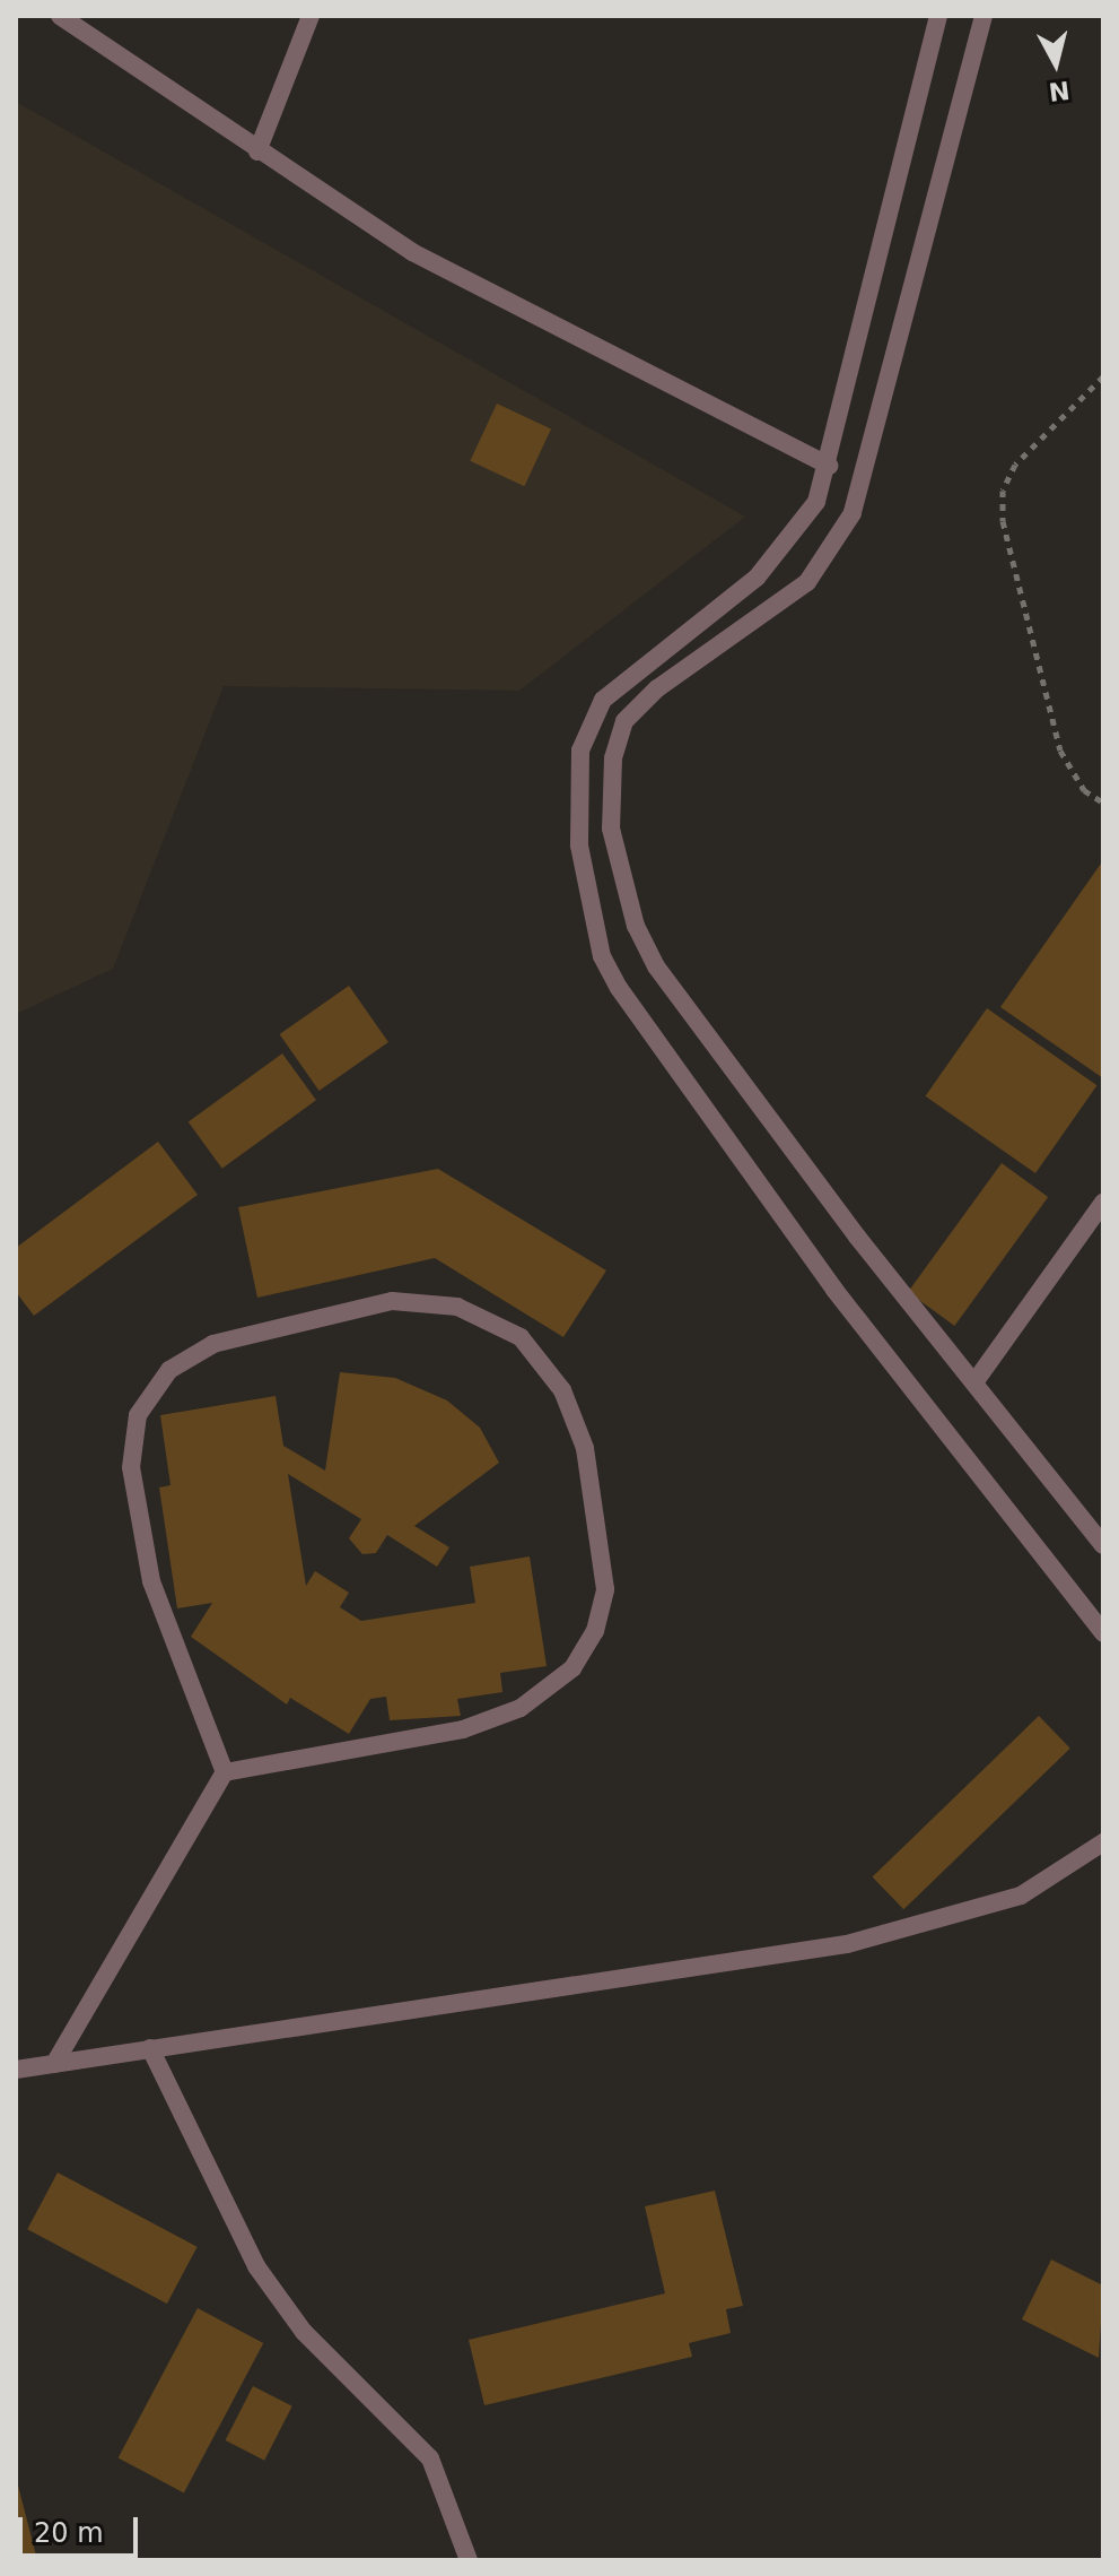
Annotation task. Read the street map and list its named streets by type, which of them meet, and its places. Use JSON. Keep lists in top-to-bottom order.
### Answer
{
  "scale_bar": "20 m",
  "north": "bottom"
}
